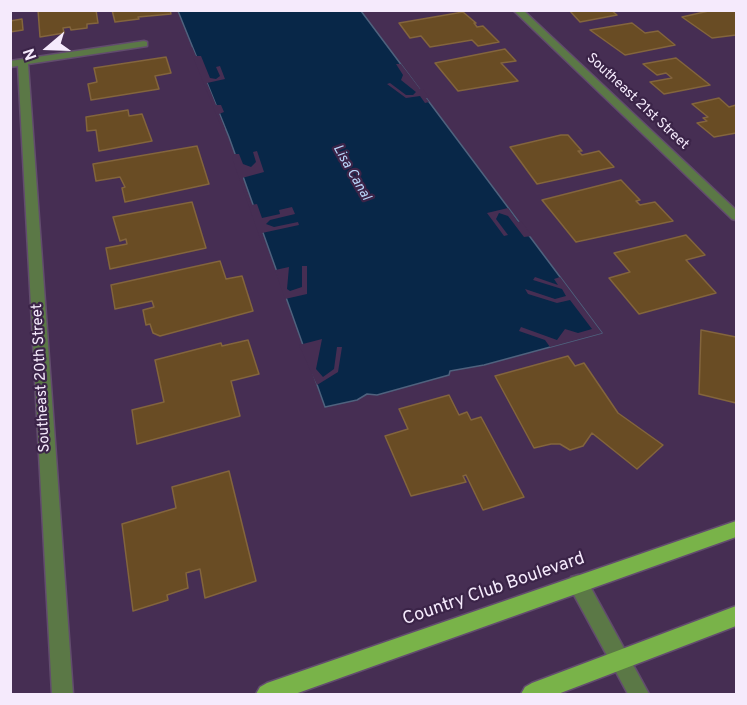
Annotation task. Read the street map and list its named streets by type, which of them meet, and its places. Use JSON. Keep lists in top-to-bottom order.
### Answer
{
  "streets": {
    "main road": ["Country Club Boulevard"],
    "street": ["Southeast 21st Street", "Southeast 20th Street"]
  },
  "water": ["Lisa Canal"],
  "north": "left"
}
